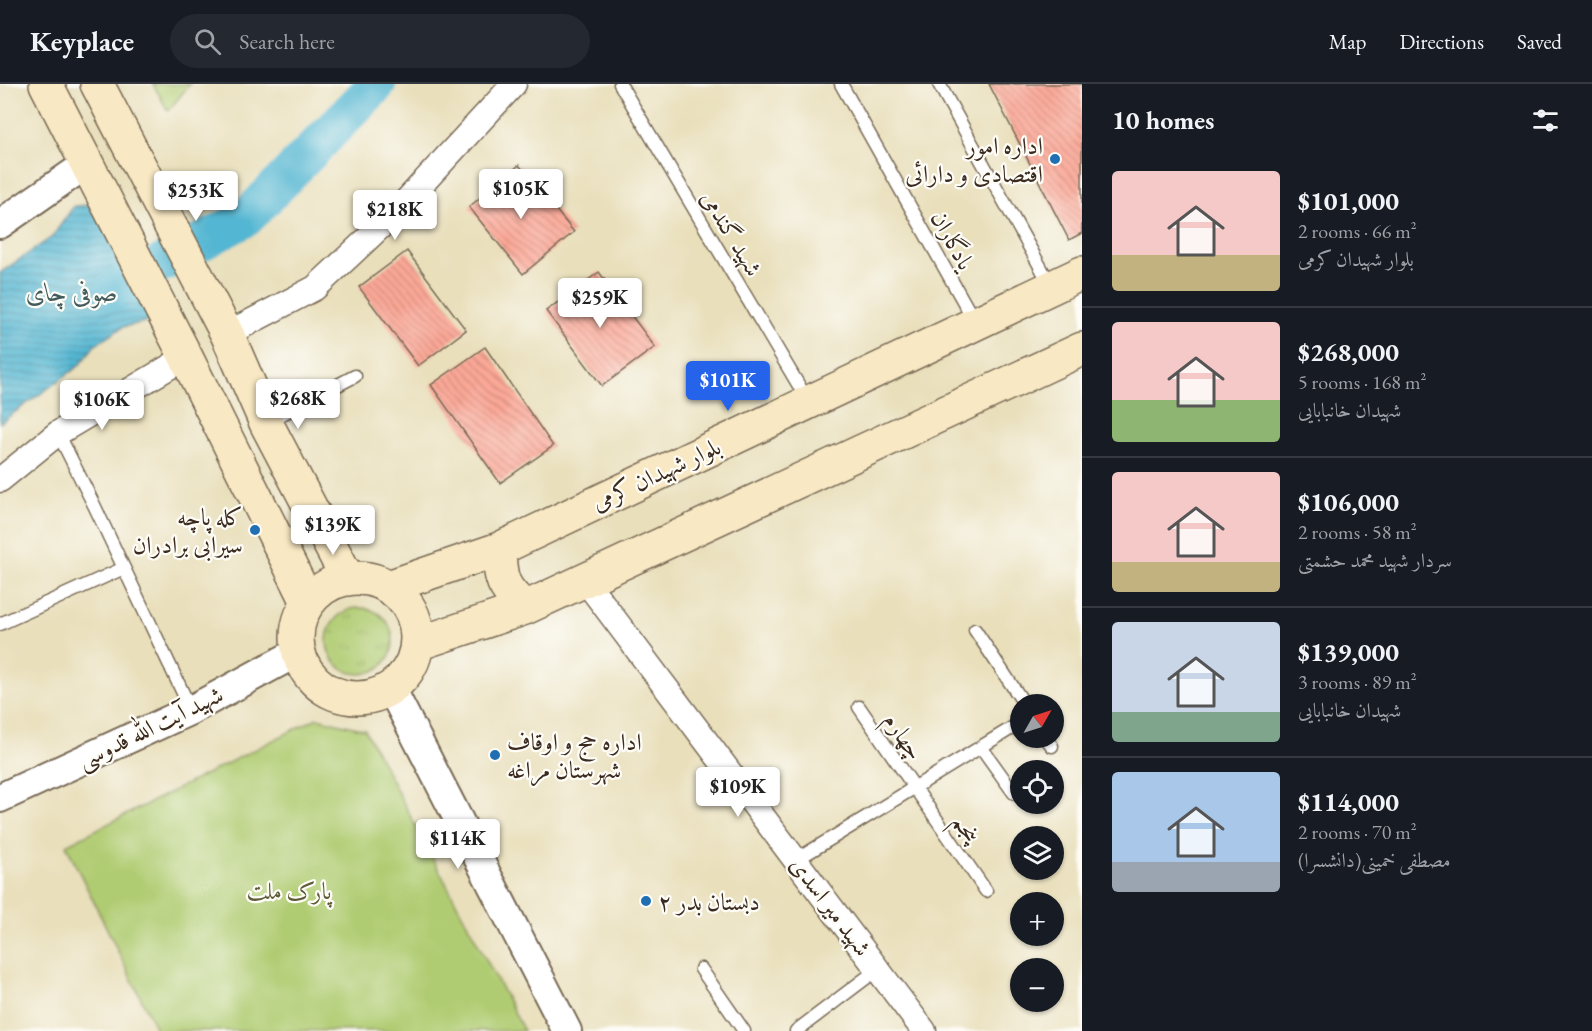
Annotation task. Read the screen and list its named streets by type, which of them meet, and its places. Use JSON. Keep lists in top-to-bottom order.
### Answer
{
  "streets": {
    "main road": ["بلوار شهیدان کرمی"],
    "street": ["شهید آیت الله قدوسی", "شهید میر اسدی"],
    "lane": [
      "شهید گندمی",
      "یادگاران",
      "چهارم",
      "پنجم"
    ]
  },
  "crossings": [
    ["شهید گندمی", "بلوار شهیدان کرمی"],
    ["یادگاران", "بلوار شهیدان کرمی"],
    ["بلوار شهیدان کرمی", "شهید آیت الله قدوسی"],
    ["چهارم", "پنجم"]
  ],
  "water": ["صوفی چای"],
  "parks": ["پارک ملت"],
  "places": [
    "اداره امور اقتصادی و دارائی",
    "کله پاچه سیرابی برادران",
    "اداره حج و اوقاف شهرستان مراغه",
    "دبستان بدر ۲"
  ],
  "north": "top right",
  "page": {
    "header": "Keyplace",
    "search": "Search here",
    "nav": ["Map", "Directions", "Saved"],
    "heading": "10 homes",
    "list": [
      {
        "name": "$101,000",
        "note": "2 rooms · 66 m² · بلوار شهیدان کرمی"
      },
      {
        "name": "$268,000",
        "note": "5 rooms · 168 m² · شهیدان خانبابایی"
      },
      {
        "name": "$106,000",
        "note": "2 rooms · 58 m² · سردار شهید محمد حشمتی"
      },
      {
        "name": "$139,000",
        "note": "3 rooms · 89 m² · شهیدان خانبابایی"
      },
      {
        "name": "$114,000",
        "note": "2 rooms · 70 m² · (دانشسرا)مصطفی خمینی"
      }
    ],
    "price": [
      "$105K",
      "$253K",
      "$218K",
      "$259K",
      "$101K",
      "$268K",
      "$106K",
      "$139K",
      "$109K",
      "$114K"
    ],
    "map_buttons": ["+", "−"]
  }
}
